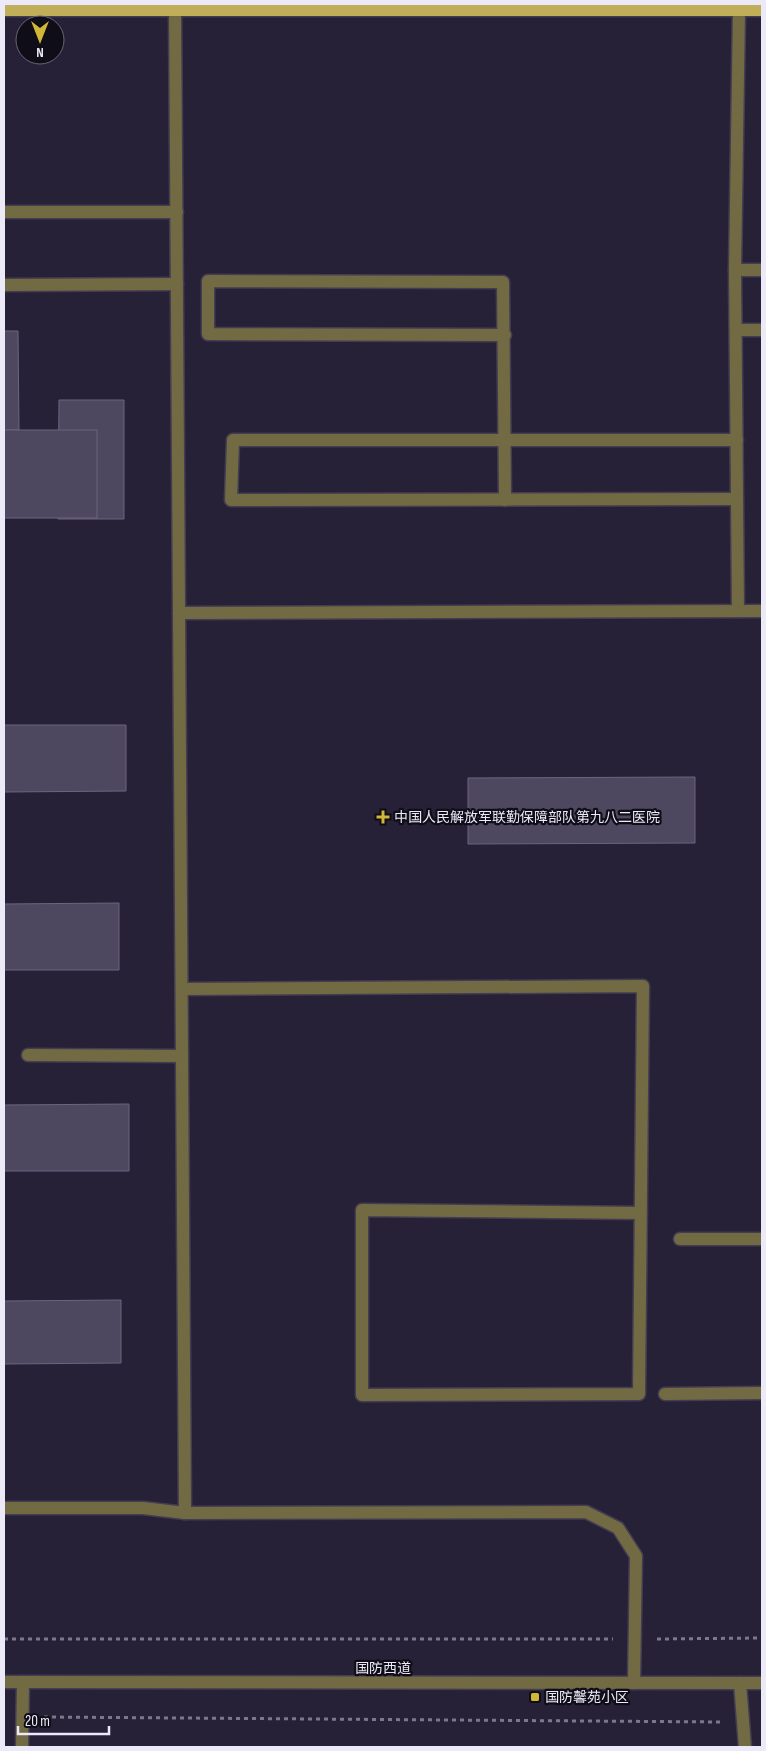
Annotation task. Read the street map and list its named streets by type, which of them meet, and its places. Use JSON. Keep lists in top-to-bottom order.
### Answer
{
  "streets": {
    "street": ["国防西道"]
  },
  "places": {
    "health": ["中国人民解放军联勤保障部队第九八二医院"],
    "transit": ["国防馨苑小区"]
  },
  "scale_bar": "20 m",
  "north": "bottom"
}
